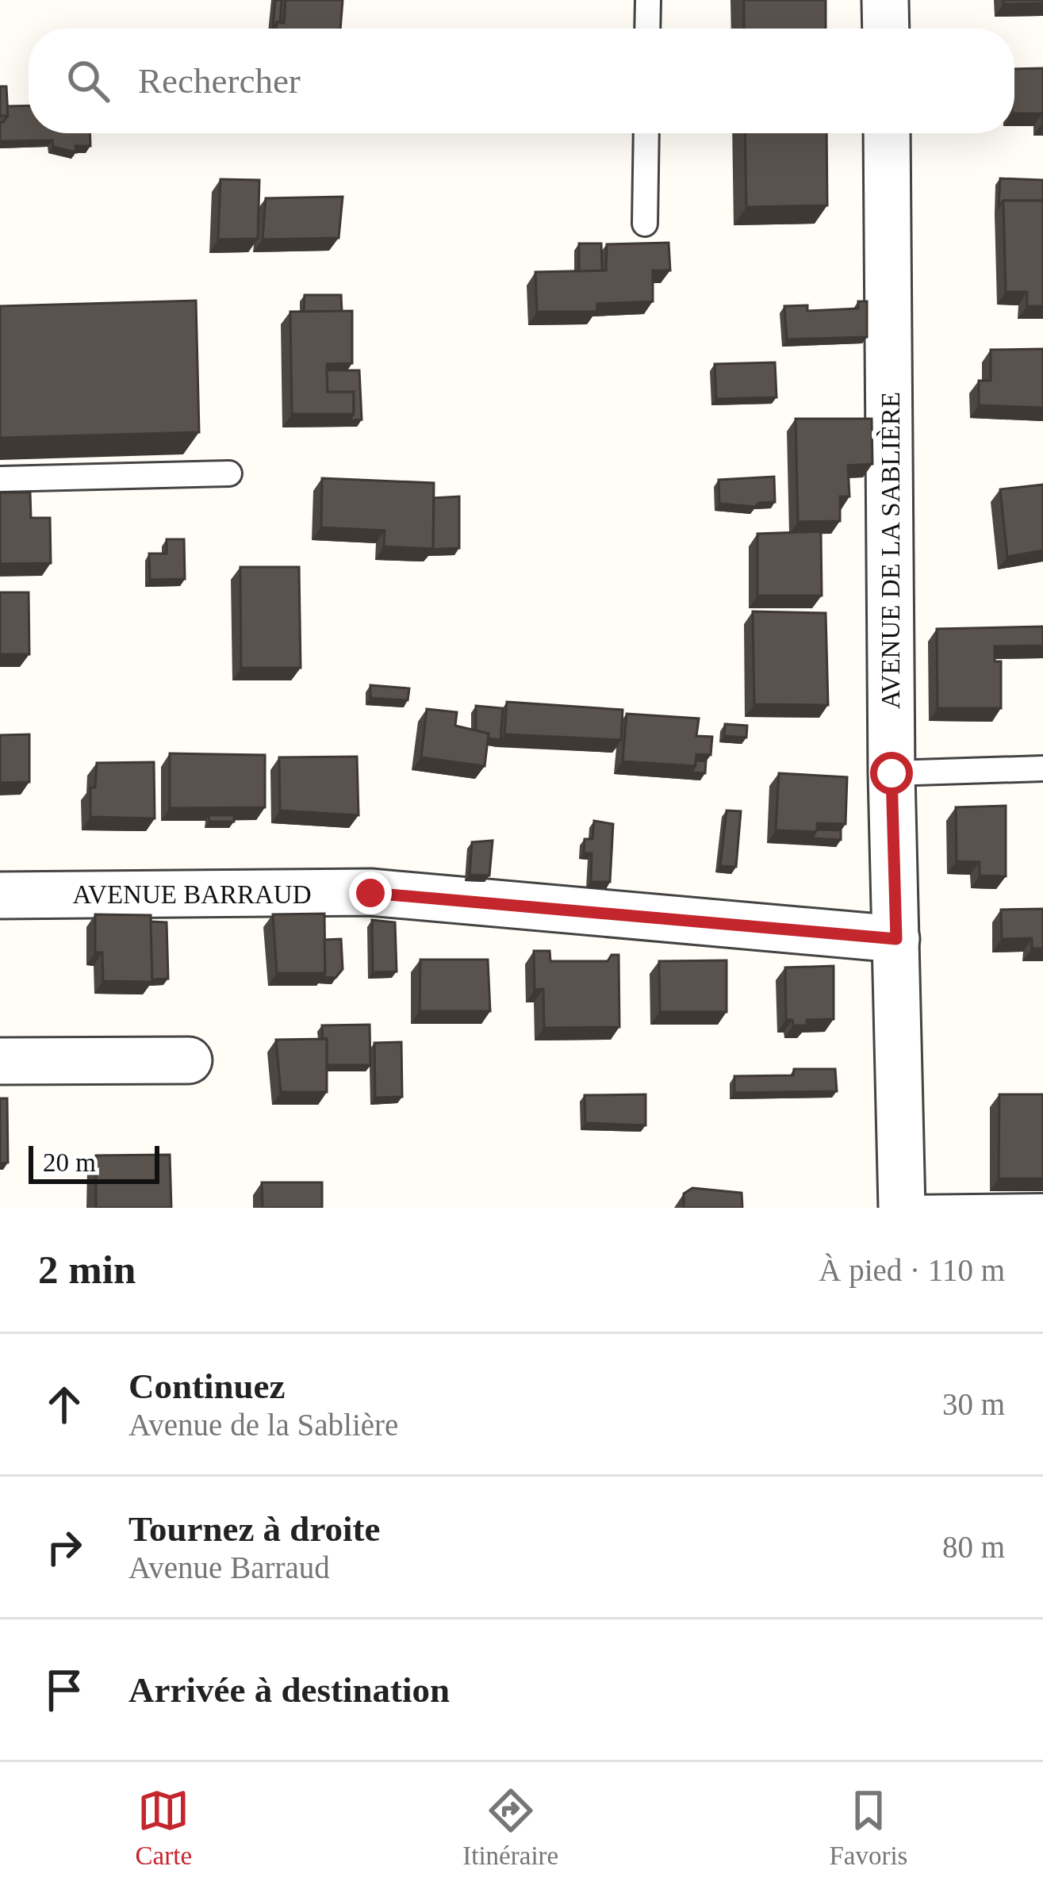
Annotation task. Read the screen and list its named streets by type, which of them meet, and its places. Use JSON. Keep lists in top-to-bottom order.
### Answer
{
  "streets": {
    "street": ["AVENUE DE LA SABLIÈRE", "AVENUE BARRAUD"]
  },
  "crossings": [
    ["AVENUE DE LA SABLIÈRE", "AVENUE BARRAUD"]
  ],
  "scale_bar": "20 m",
  "page": {
    "search": "Rechercher",
    "scale": "20 m",
    "heading": ["2 min", "À pied · 110 m"],
    "list": [
      ["Continuez", "Avenue de la Sablière", "30 m"],
      ["Tournez à droite", "Avenue Barraud", "80 m"],
      "Arrivée à destination"
    ],
    "nav": ["Carte", "Itinéraire", "Favoris"]
  }
}
